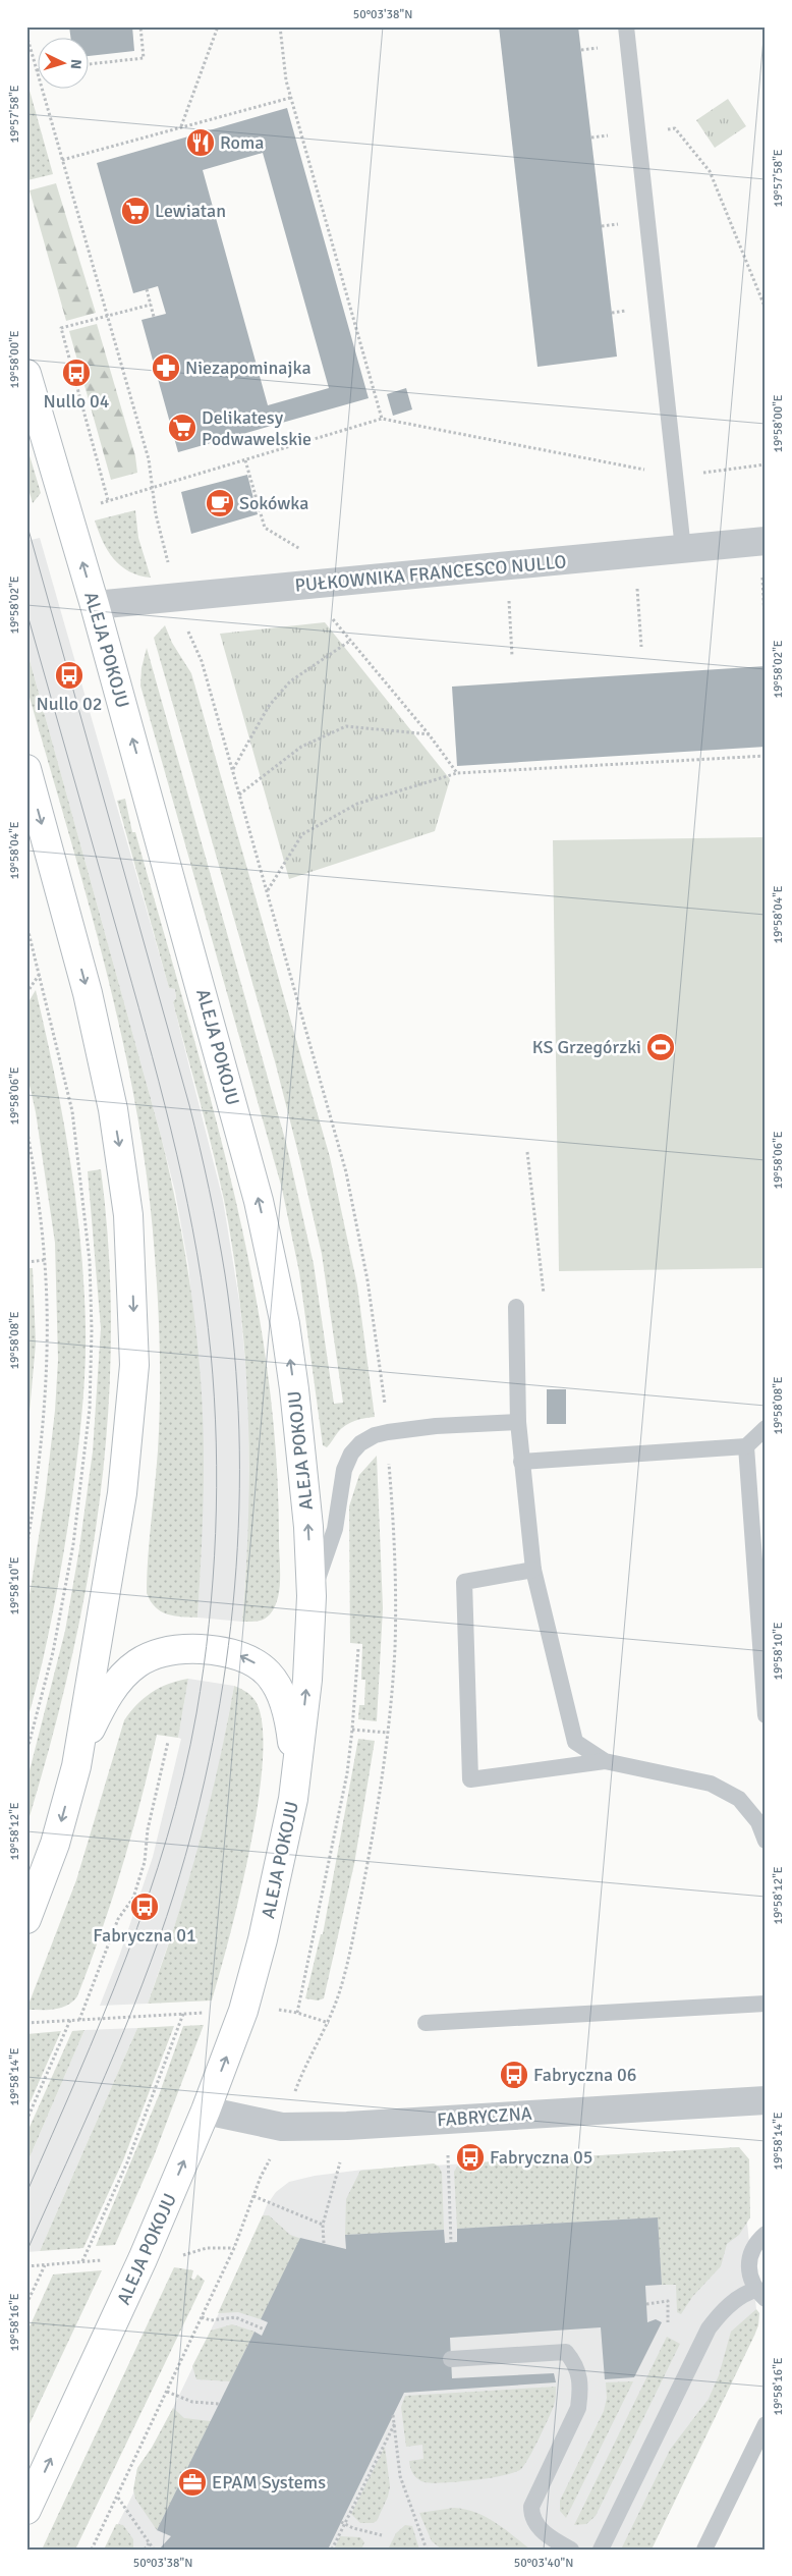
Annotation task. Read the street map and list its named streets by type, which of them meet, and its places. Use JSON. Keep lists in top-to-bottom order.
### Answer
{
  "streets": {
    "main road": ["ALEJA POKOJU"],
    "street": ["PUŁKOWNIKA FRANCESCO NULLO", "FABRYCZNA"]
  },
  "crossings": [
    ["PUŁKOWNIKA FRANCESCO NULLO", "ALEJA POKOJU"],
    ["ALEJA POKOJU", "FABRYCZNA"]
  ],
  "places": {
    "restaurant": ["Roma"],
    "supermarket": ["Lewiatan", "Delikatesy Podwawelskie"],
    "pharmacy": ["Niezapominajka"],
    "bus stop": [
      "Nullo 04",
      "Nullo 02",
      "Fabryczna 01",
      "Fabryczna 06",
      "Fabryczna 05"
    ],
    "cafe": ["Sokówka"],
    "sports": ["KS Grzegórzki"],
    "office": ["EPAM Systems"]
  },
  "north": "right",
  "coordinates": [
    "50°03'38\"N",
    "19°57'58\"E",
    "19°58'00\"E",
    "19°58'02\"E",
    "19°58'04\"E",
    "19°58'06\"E",
    "19°58'08\"E",
    "19°58'10\"E",
    "19°58'12\"E",
    "19°58'14\"E",
    "19°58'16\"E",
    "50°03'40\"N"
  ]
}
